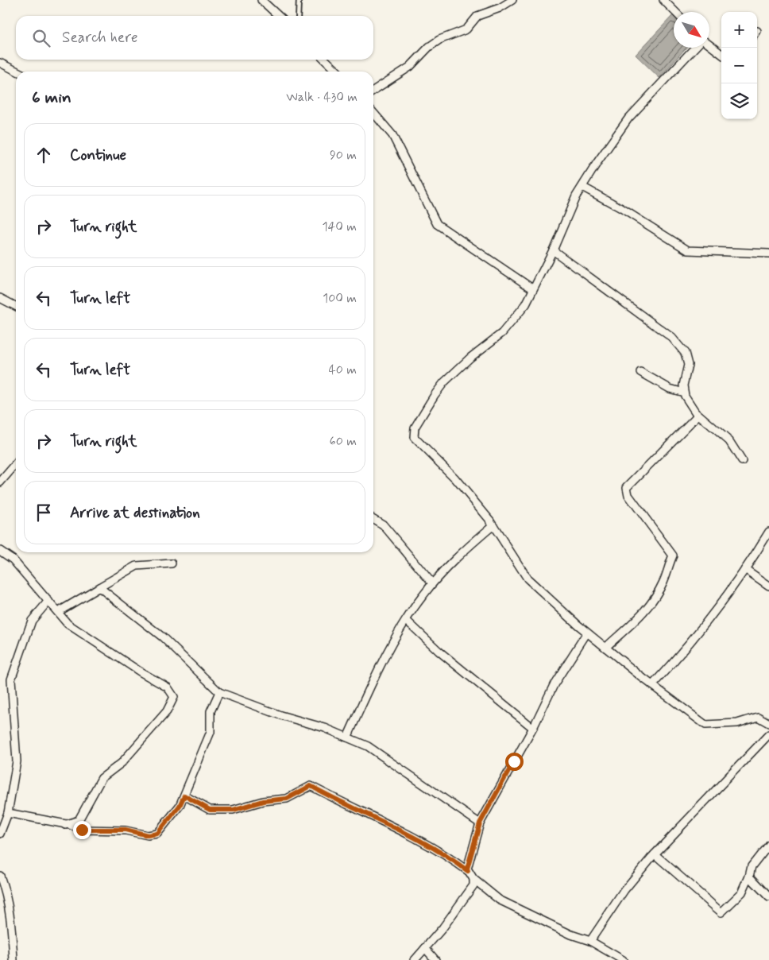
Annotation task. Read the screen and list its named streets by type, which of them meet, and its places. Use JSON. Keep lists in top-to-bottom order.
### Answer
{
  "north": "bottom right",
  "page": {
    "map_buttons": ["+", "−"],
    "search": "Search here",
    "heading": ["6 min", "Walk · 430 m"],
    "list": [
      ["Continue", "90 m"],
      ["Turn right", "140 m"],
      ["Turn left", "100 m"],
      ["Turn left", "40 m"],
      ["Turn right", "60 m"],
      "Arrive at destination"
    ]
  }
}
